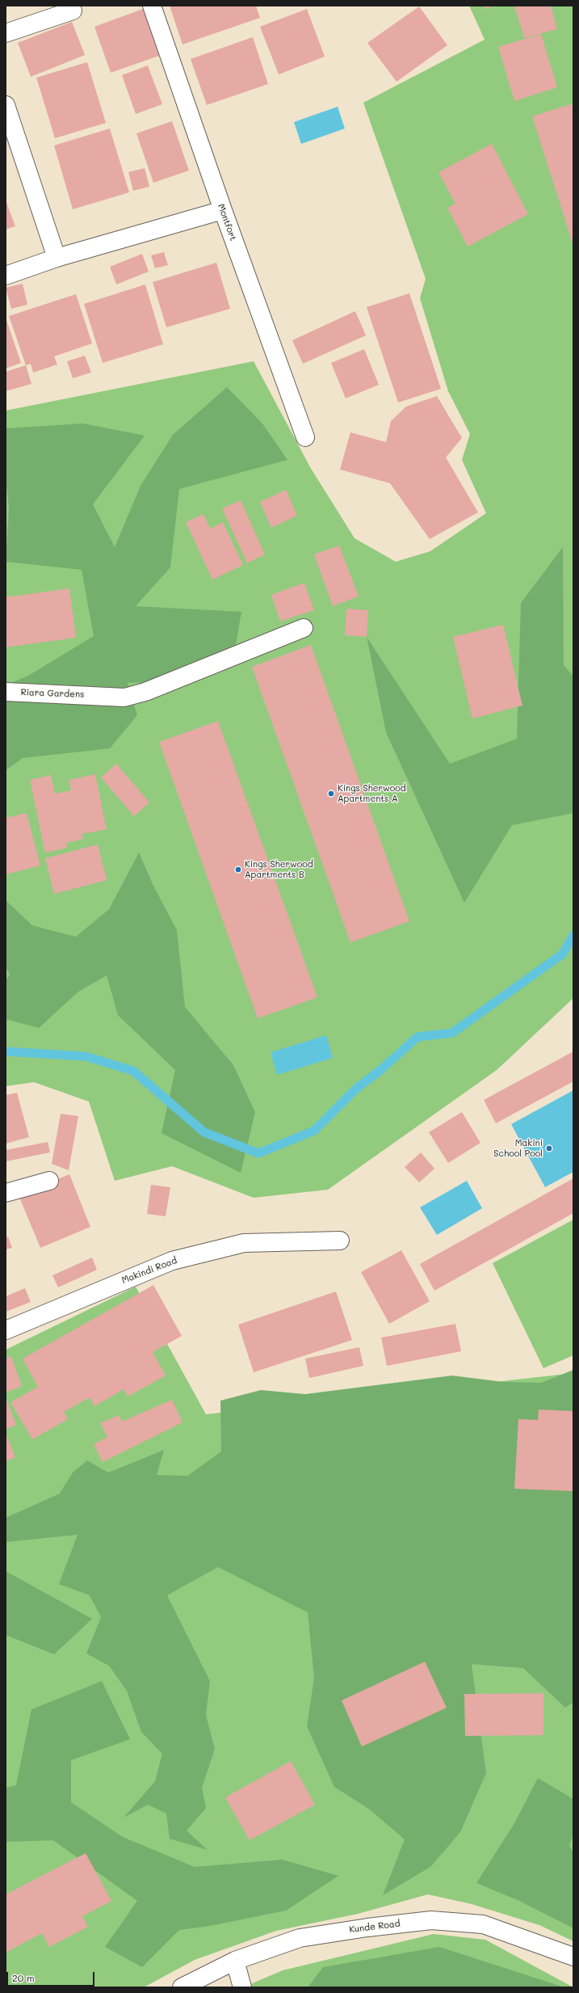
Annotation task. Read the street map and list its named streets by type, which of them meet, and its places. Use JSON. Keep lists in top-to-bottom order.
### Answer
{
  "streets": {
    "street": [
      "Montfort",
      "Riara Gardens",
      "Makindi Road",
      "Kunde Road"
    ]
  },
  "places": ["Kings Sherwood Apartments A", "Kings Sherwood Apartments B", "Makini School Pool"],
  "scale_bar": "20 m"
}
